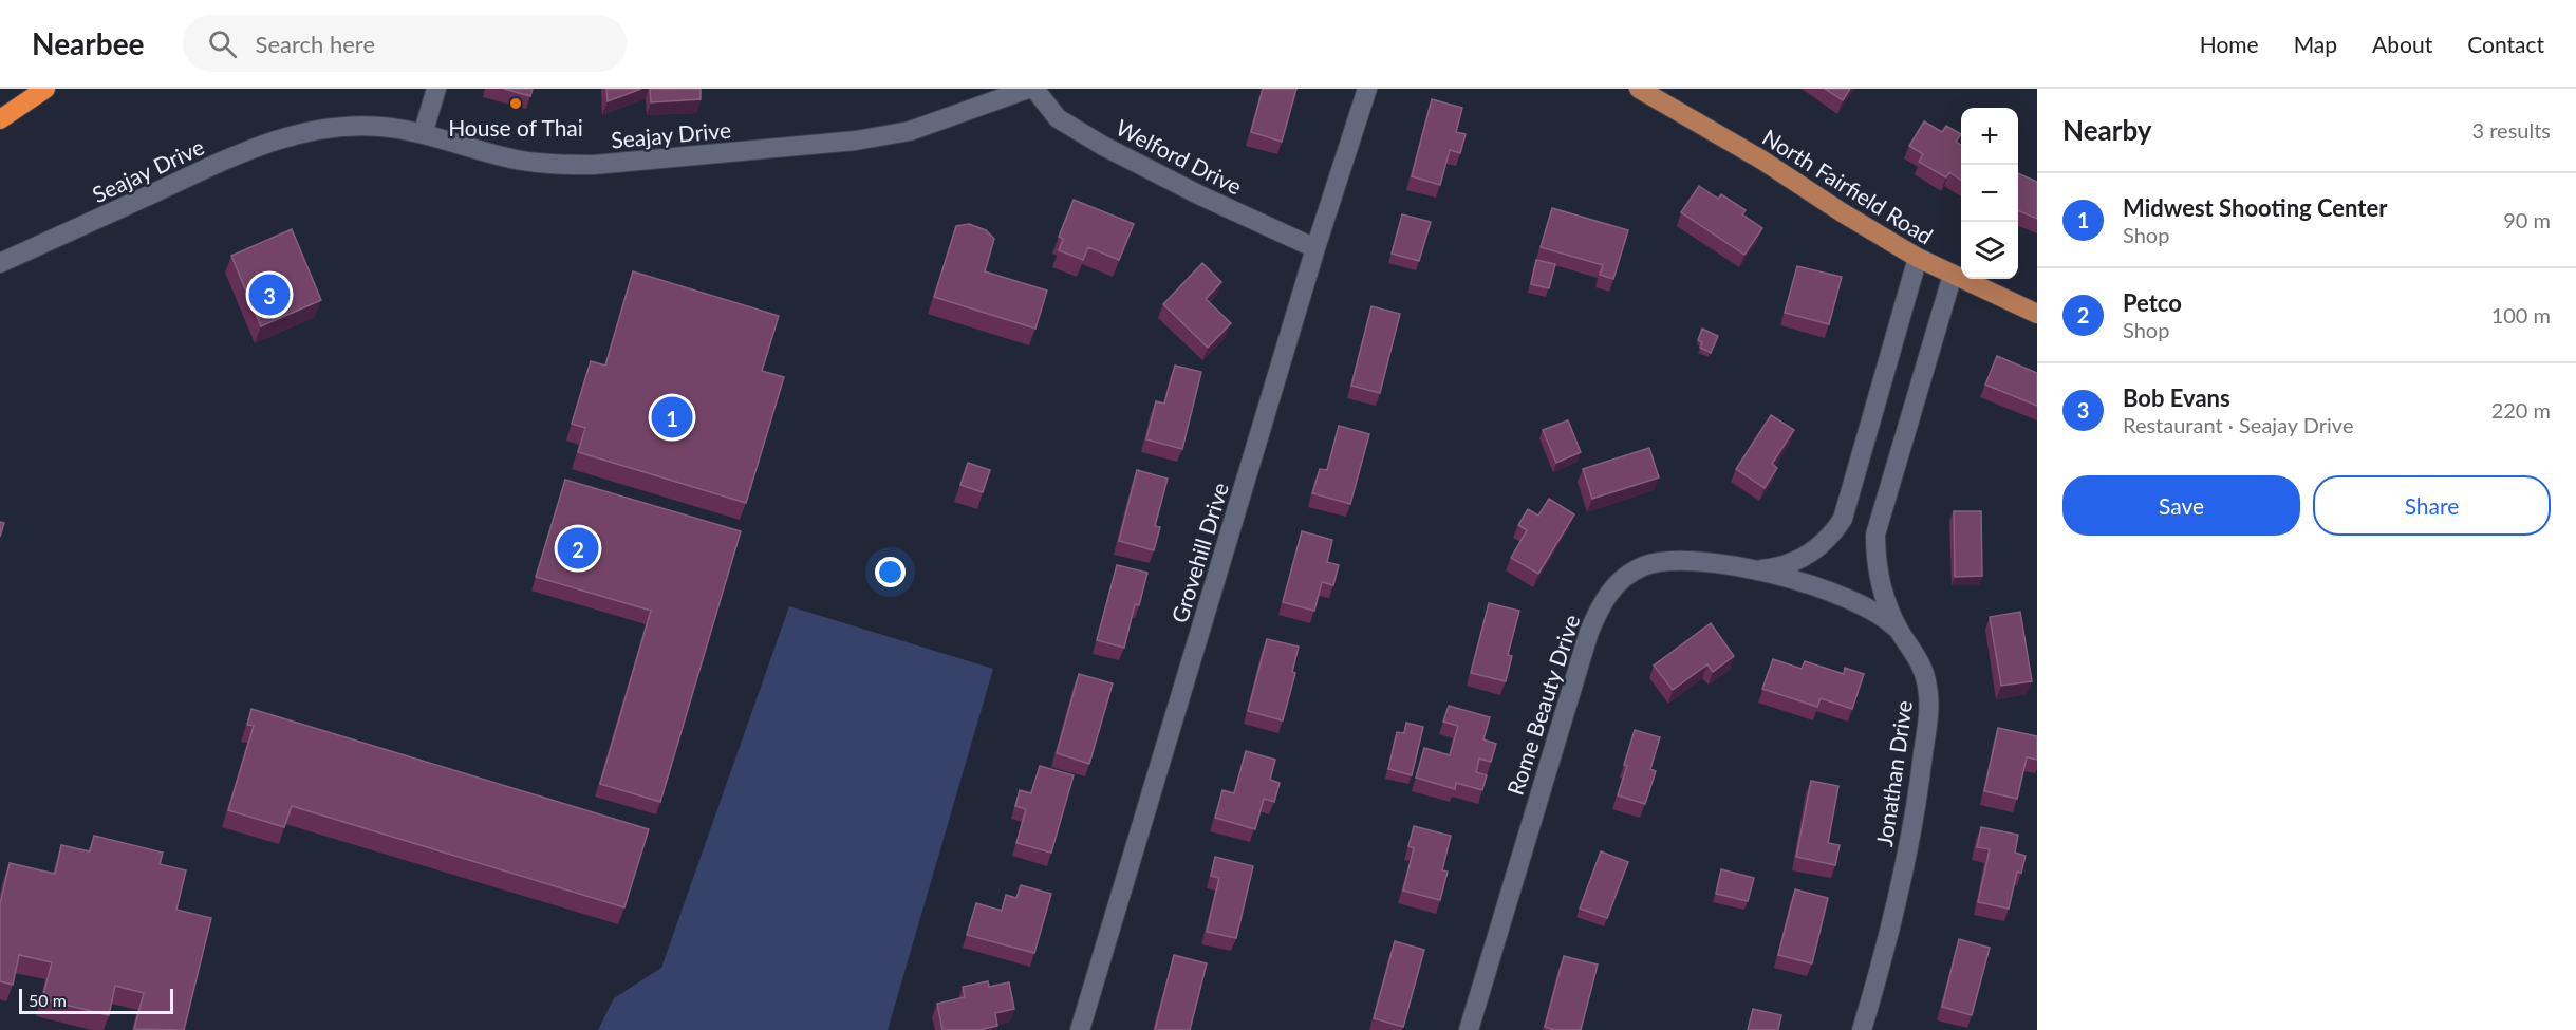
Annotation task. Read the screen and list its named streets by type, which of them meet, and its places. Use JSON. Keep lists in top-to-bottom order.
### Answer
{
  "streets": {
    "main road": ["North Fairfield Road"],
    "street": [
      "Seajay Drive",
      "Welford Drive",
      "Grovehill Drive",
      "Rome Beauty Drive",
      "Jonathan Drive"
    ]
  },
  "crossings": [
    ["Welford Drive", "Grovehill Drive"],
    ["North Fairfield Road", "Jonathan Drive"],
    ["Rome Beauty Drive", "Jonathan Drive"]
  ],
  "places": ["House of Thai"],
  "scale_bar": "50 m",
  "page": {
    "header": "Nearbee",
    "search": "Search here",
    "nav": [
      "Home",
      "Map",
      "About",
      "Contact"
    ],
    "heading": ["Nearby", "3 results"],
    "map_buttons": ["+", "−"],
    "list": [
      {
        "mark": "1",
        "name": "Midwest Shooting Center",
        "note": "Shop",
        "value": "90 m"
      },
      {
        "mark": "2",
        "name": "Petco",
        "note": "Shop",
        "value": "100 m"
      },
      {
        "mark": "3",
        "name": "Bob Evans",
        "note": "Restaurant · Seajay Drive",
        "value": "220 m"
      }
    ],
    "pins": ["3", "1", "2"],
    "buttons": ["Save", "Share"],
    "scale": "50 m"
  }
}
